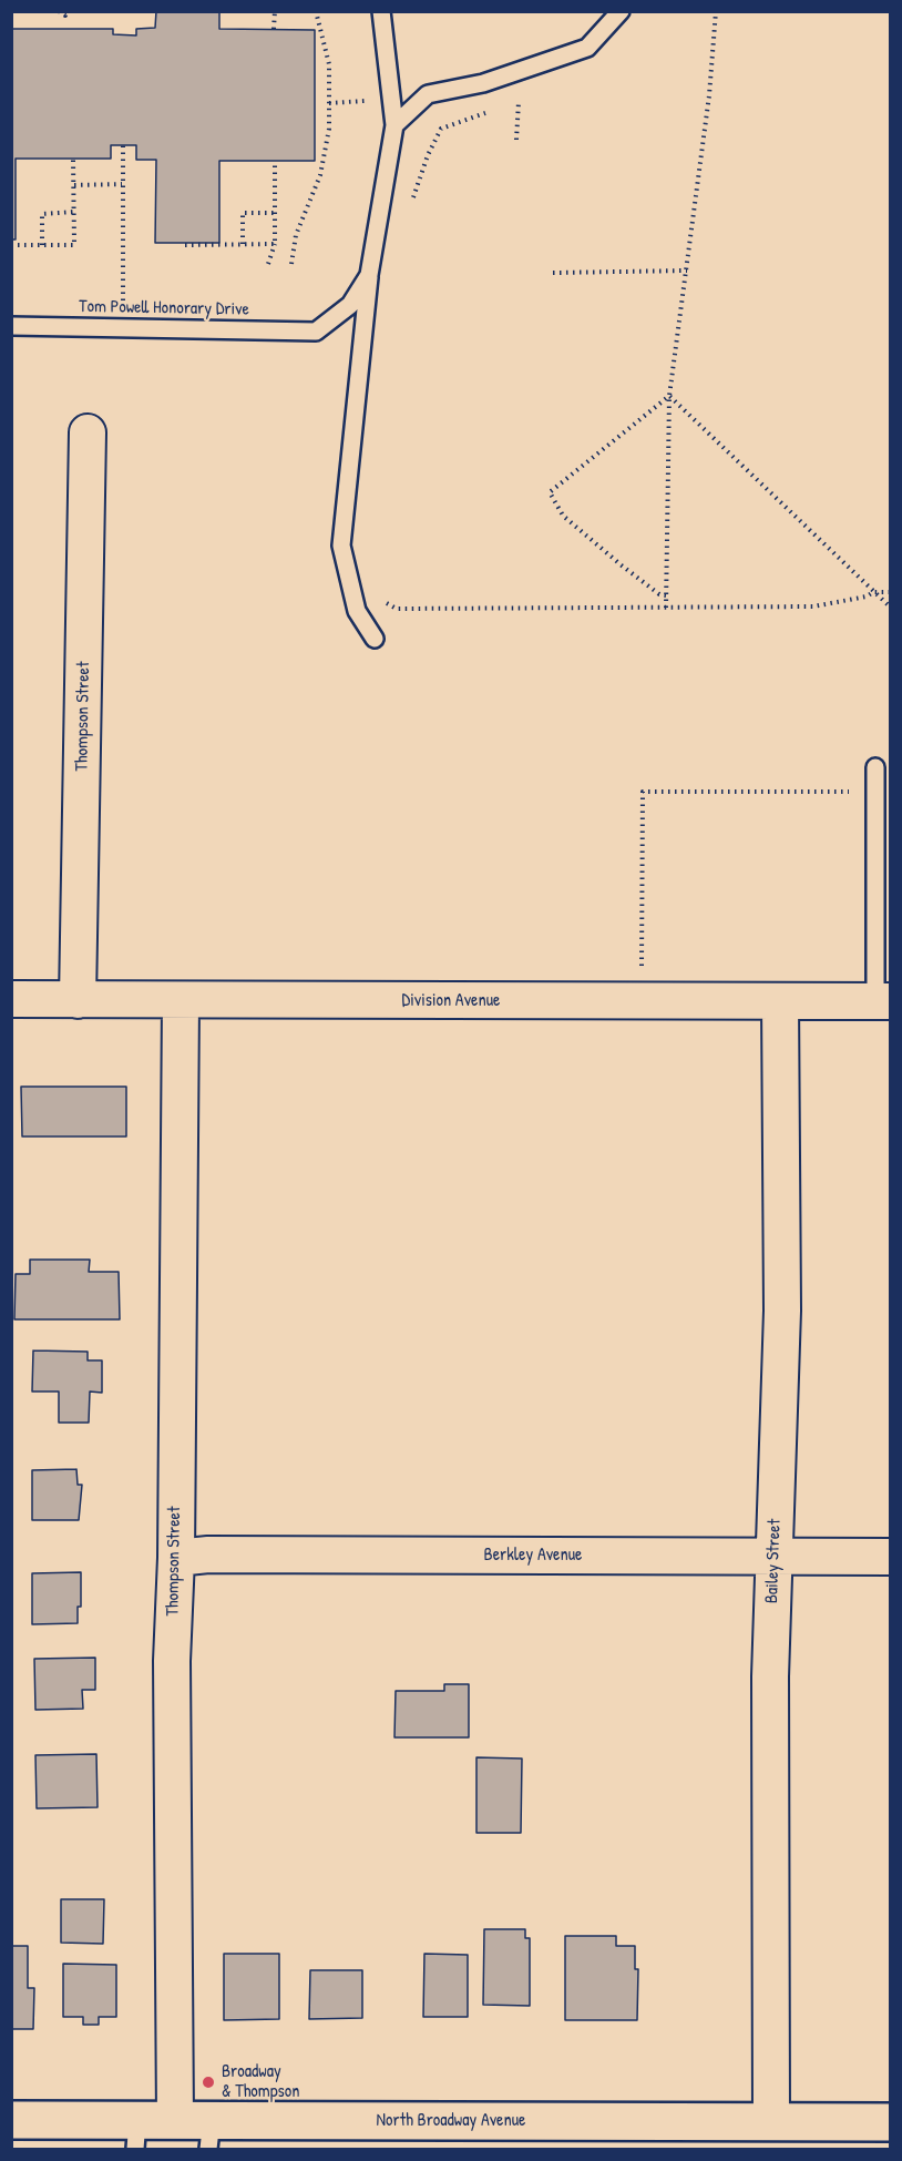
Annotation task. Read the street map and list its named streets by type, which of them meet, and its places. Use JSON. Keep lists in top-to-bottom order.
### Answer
{
  "streets": {
    "street": [
      "Thompson Street",
      "Division Avenue",
      "Berkley Avenue",
      "Bailey Street",
      "North Broadway Avenue"
    ],
    "lane": ["Tom Powell Honorary Drive"]
  },
  "crossings": [
    ["Thompson Street", "Division Avenue"],
    ["Thompson Street", "Berkley Avenue"],
    ["Thompson Street", "North Broadway Avenue"],
    ["Division Avenue", "Bailey Street"],
    ["Berkley Avenue", "Bailey Street"],
    ["Bailey Street", "North Broadway Avenue"]
  ],
  "places": ["Broadway & Thompson"]
}
